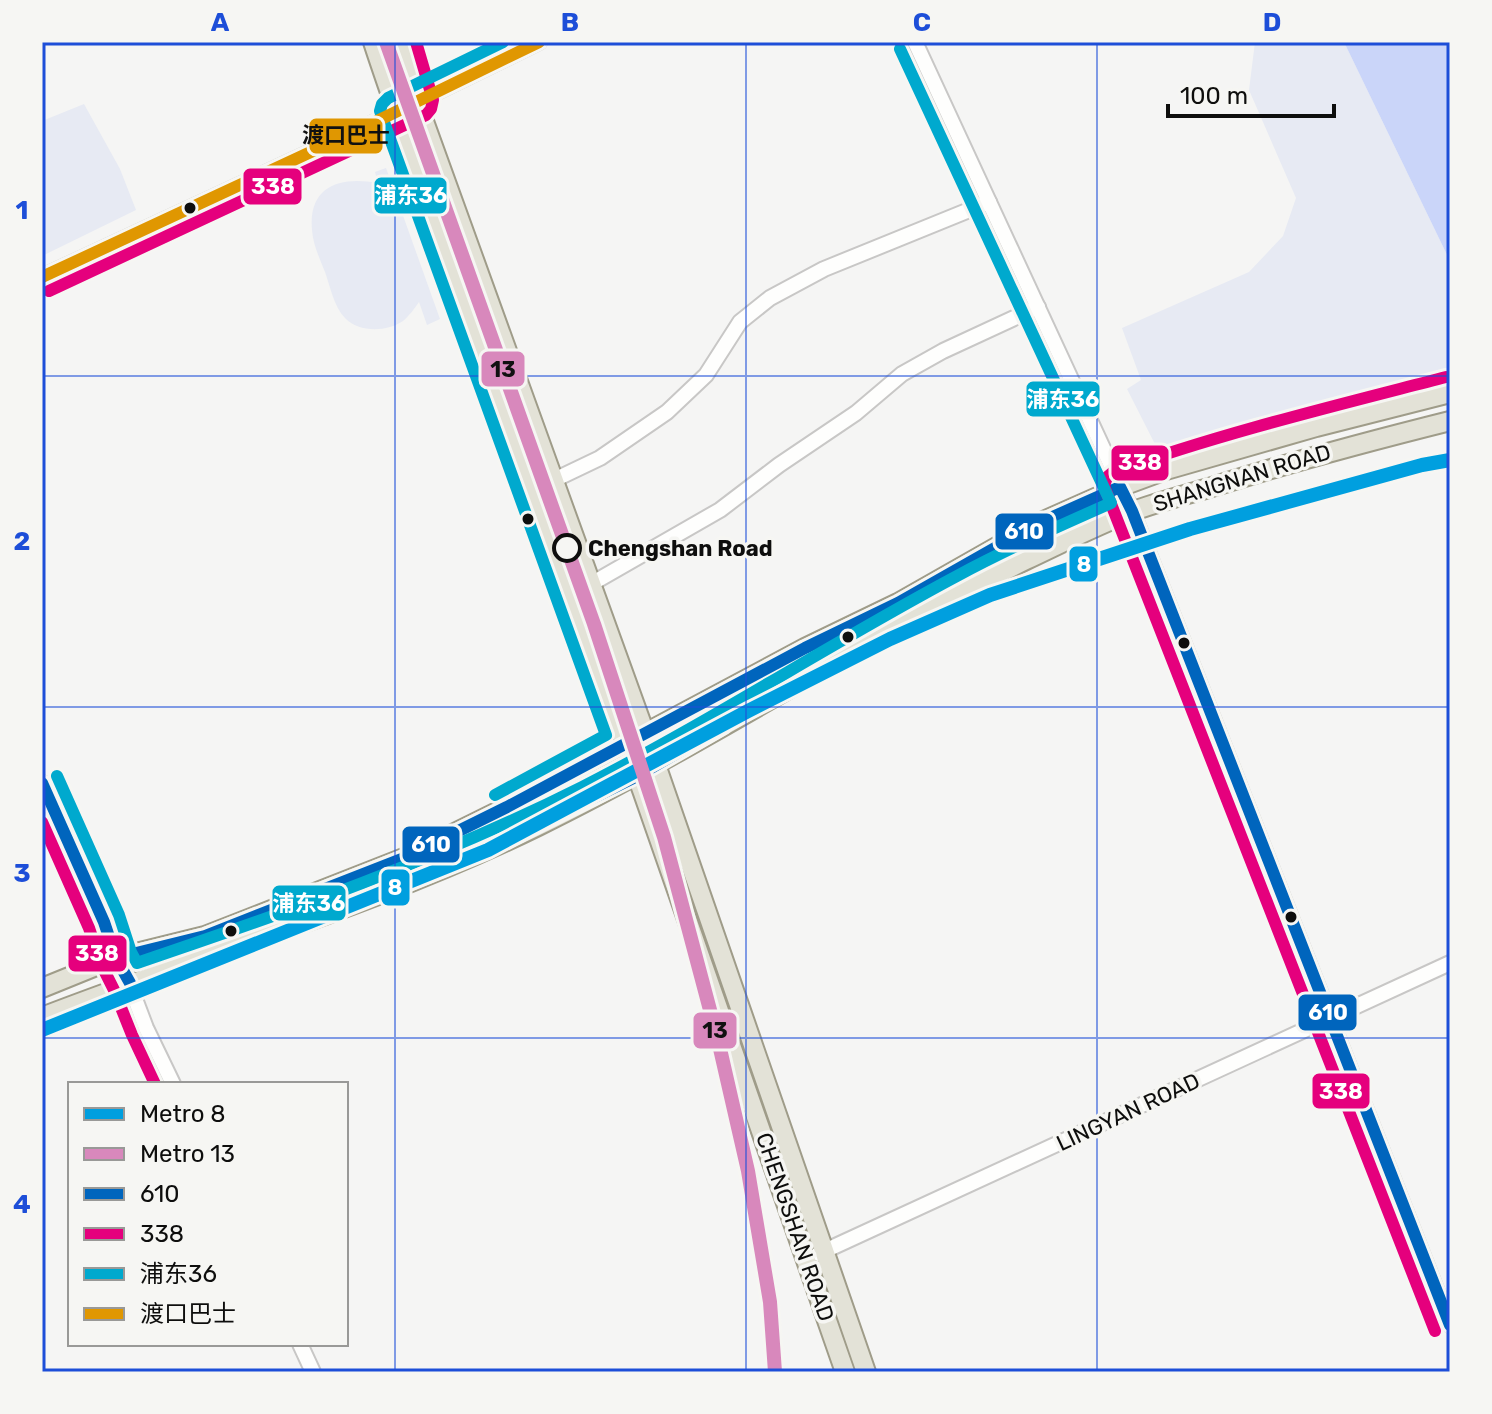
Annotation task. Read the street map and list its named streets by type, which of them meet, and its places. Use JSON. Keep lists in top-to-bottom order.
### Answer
{
  "streets": {
    "main road": ["SHANGNAN ROAD", "CHENGSHAN ROAD"],
    "street": ["LINGYAN ROAD"]
  },
  "crossings": [
    ["SHANGNAN ROAD", "CHENGSHAN ROAD"],
    ["LINGYAN ROAD", "CHENGSHAN ROAD"]
  ],
  "places": ["Chengshan Road"],
  "lines": [
    "metro line 13",
    "transit line 338",
    "transit line 浦东36",
    "transit line 渡口巴士",
    "metro line 8",
    "transit line 610"
  ],
  "legend": [
    "Metro 8",
    "Metro 13",
    "610",
    "338",
    "浦东36",
    "渡口巴士"
  ],
  "scale_bar": "100 m",
  "grid": {
    "columns": [
      "A",
      "B",
      "C",
      "D"
    ],
    "rows": [
      "1",
      "2",
      "3",
      "4"
    ]
  }
}
